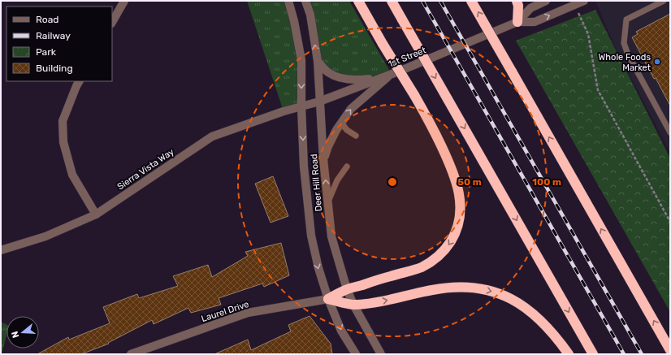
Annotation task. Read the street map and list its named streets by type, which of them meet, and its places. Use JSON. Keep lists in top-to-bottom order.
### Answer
{
  "streets": {
    "street": [
      "1st Street",
      "Sierra Vista Way",
      "Deer Hill Road",
      "Laurel Drive"
    ]
  },
  "crossings": [
    ["1st Street", "Sierra Vista Way"],
    ["1st Street", "Deer Hill Road"],
    ["Sierra Vista Way", "Deer Hill Road"],
    ["Deer Hill Road", "Laurel Drive"]
  ],
  "places": ["Whole Foods Market"],
  "legend": [
    "Road",
    "Railway",
    "Park",
    "Building"
  ],
  "north": "left",
  "rings": ["50 m", "100 m"]
}
